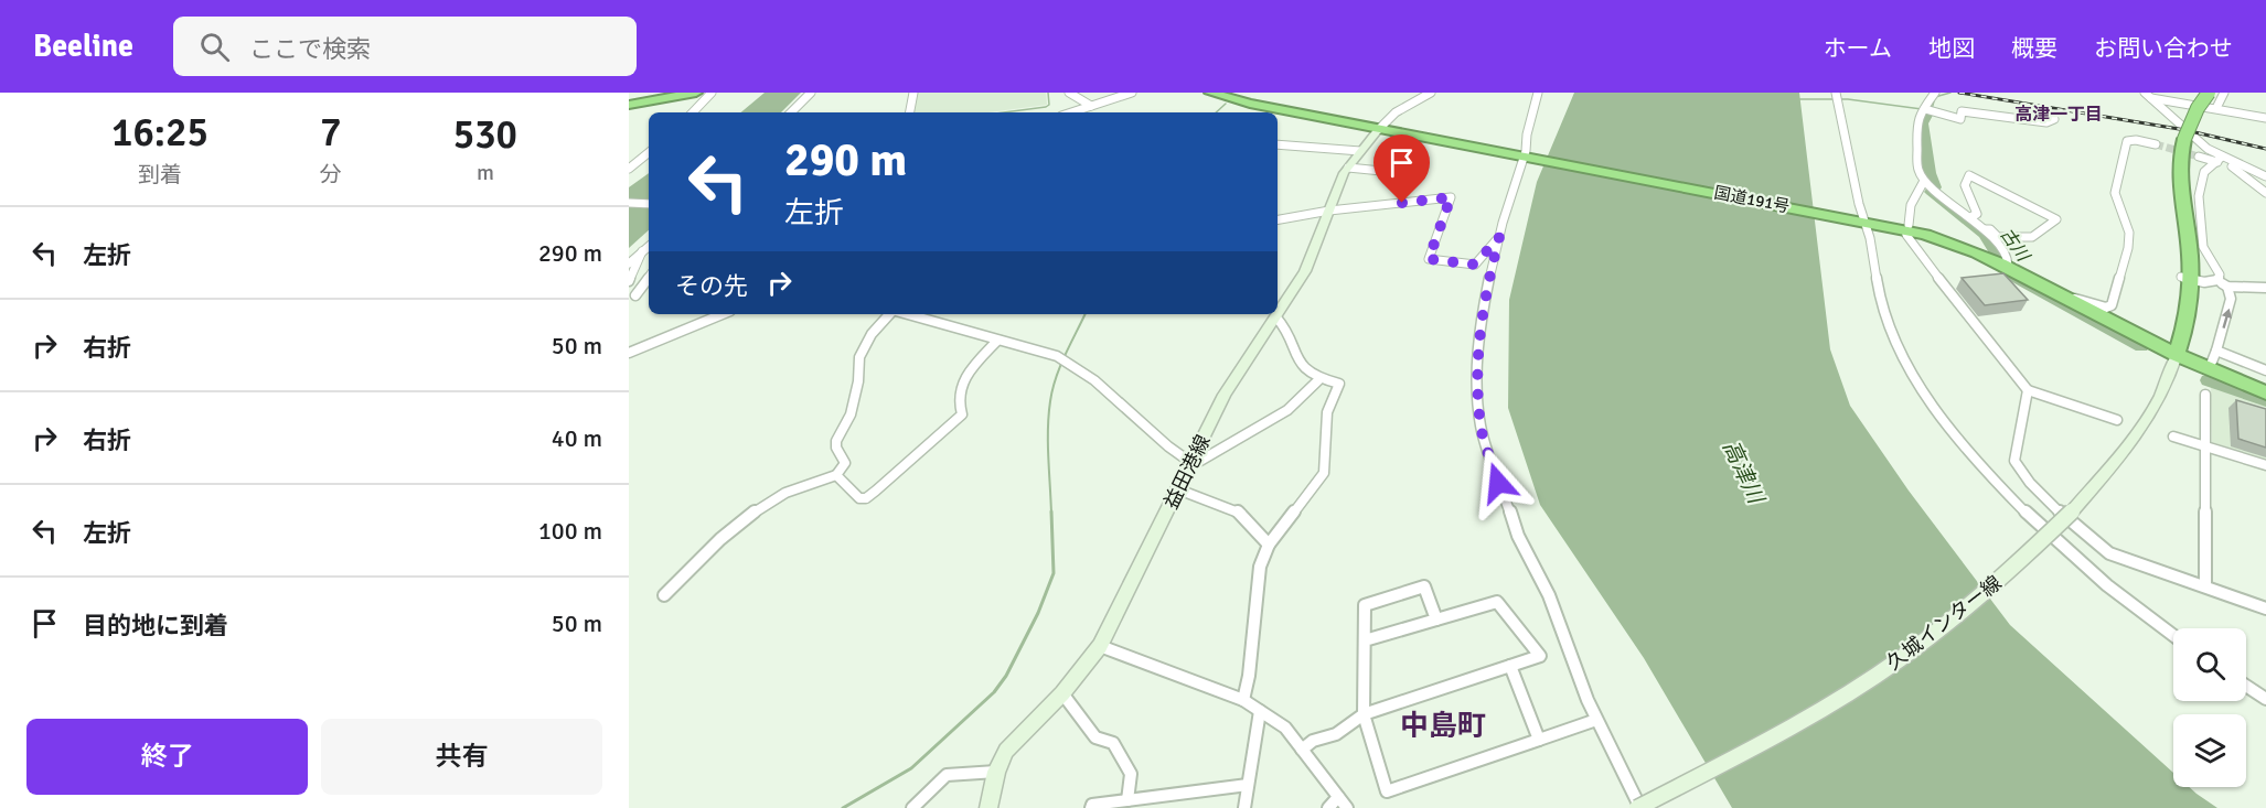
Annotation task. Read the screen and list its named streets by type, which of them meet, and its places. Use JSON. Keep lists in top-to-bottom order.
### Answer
{
  "streets": {
    "highway": ["国道191号"],
    "main road": ["益田港線", "久城インター線"]
  },
  "crossings": [
    ["国道191号", "益田港線"],
    ["国道191号", "久城インター線"]
  ],
  "districts": ["高津一丁目", "中島町"],
  "water": ["古川", "高津川"],
  "page": {
    "header": "Beeline",
    "search": "ここで検索",
    "nav": [
      "ホーム",
      "地図",
      "概要",
      "お問い合わせ"
    ],
    "eta": [
      "16:25",
      "到着",
      "7",
      "分",
      "530",
      "m"
    ],
    "turn": ["290 m", "左折"],
    "list": [
      {
        "name": "左折",
        "value": "290 m"
      },
      {
        "name": "右折",
        "value": "50 m"
      },
      {
        "name": "右折",
        "value": "40 m"
      },
      {
        "name": "左折",
        "value": "100 m"
      },
      {
        "name": "目的地に到着",
        "value": "50 m"
      }
    ],
    "then": "その先",
    "buttons": ["終了", "共有"]
  }
}
